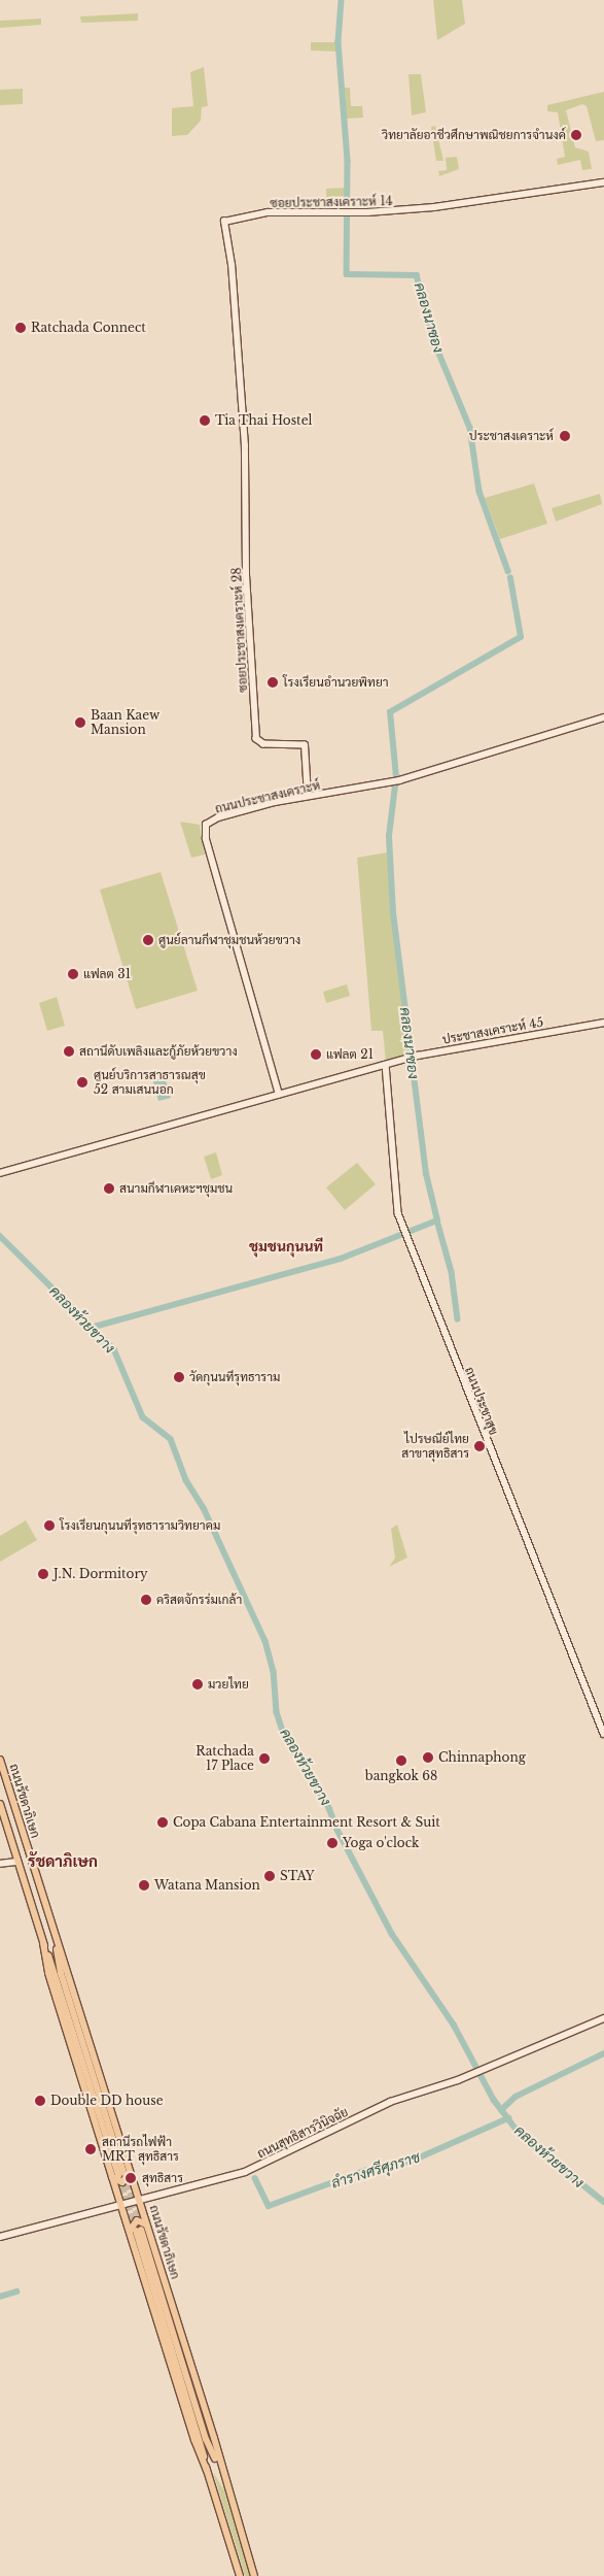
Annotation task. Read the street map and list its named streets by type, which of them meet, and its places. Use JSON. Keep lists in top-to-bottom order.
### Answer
{
  "streets": {
    "main road": ["ถนนรัชดาภิเษก"],
    "street": [
      "ซอยประชาสงเคราะห์ 14",
      "ซอยประชาสงเคราะห์ 28",
      "ถนนประชาสงเคราะห์",
      "ประชาสงเคราะห์ 45",
      "ถนนประชาสุข",
      "ถนนสุทธิสารวินิจฉัย"
    ]
  },
  "crossings": [
    ["ซอยประชาสงเคราะห์ 14", "ซอยประชาสงเคราะห์ 28"],
    ["ซอยประชาสงเคราะห์ 28", "ถนนประชาสงเคราะห์"],
    ["ประชาสงเคราะห์ 45", "ถนนประชาสุข"],
    ["ถนนรัชดาภิเษก", "ถนนสุทธิสารวินิจฉัย"]
  ],
  "districts": ["ชุมชนกุนนที", "รัชดาภิเษก"],
  "water": ["คลองนาซอง", "คลองห้วยขวาง", "ลำรางศรีศุภราช"],
  "places": [
    "วิทยาลัยอาชีวศึกษาพณิชยการจำนงค์",
    "Ratchada Connect",
    "Tia Thai Hostel",
    "ประชาสงเคราะห์",
    "โรงเรียนอำนวยพิทยา",
    "Baan Kaew Mansion",
    "ศูนย์ลานกีฬาชุมชนห้วยขวาง",
    "แฟลต 31",
    "สถานีดับเพลิงและกู้ภัยห้วยขวาง",
    "แฟลต 21",
    "ศูนย์บริการสาธารณสุข 52 สามเสนนอก",
    "สนามกีฬาเคหะฯชุมชน",
    "วัดกุนนทีรุทธาราม",
    "ไปรษณีย์ไทย สาขาสุทธิสาร",
    "โรงเรียนกุนนทีรุทธารามวิทยาคม",
    "J.N. Dormitory",
    "คริสตจักรร่มเกล้า",
    "มวยไทย",
    "Chinnaphong",
    "Ratchada 17 Place",
    "bangkok 68",
    "Copa Cabana Entertainment Resort & Suit",
    "Yoga o'clock",
    "STAY",
    "Watana Mansion",
    "Double DD house",
    "สถานีรถไฟฟ้า MRT สุทธิสาร",
    "สุทธิสาร"
  ]
}
